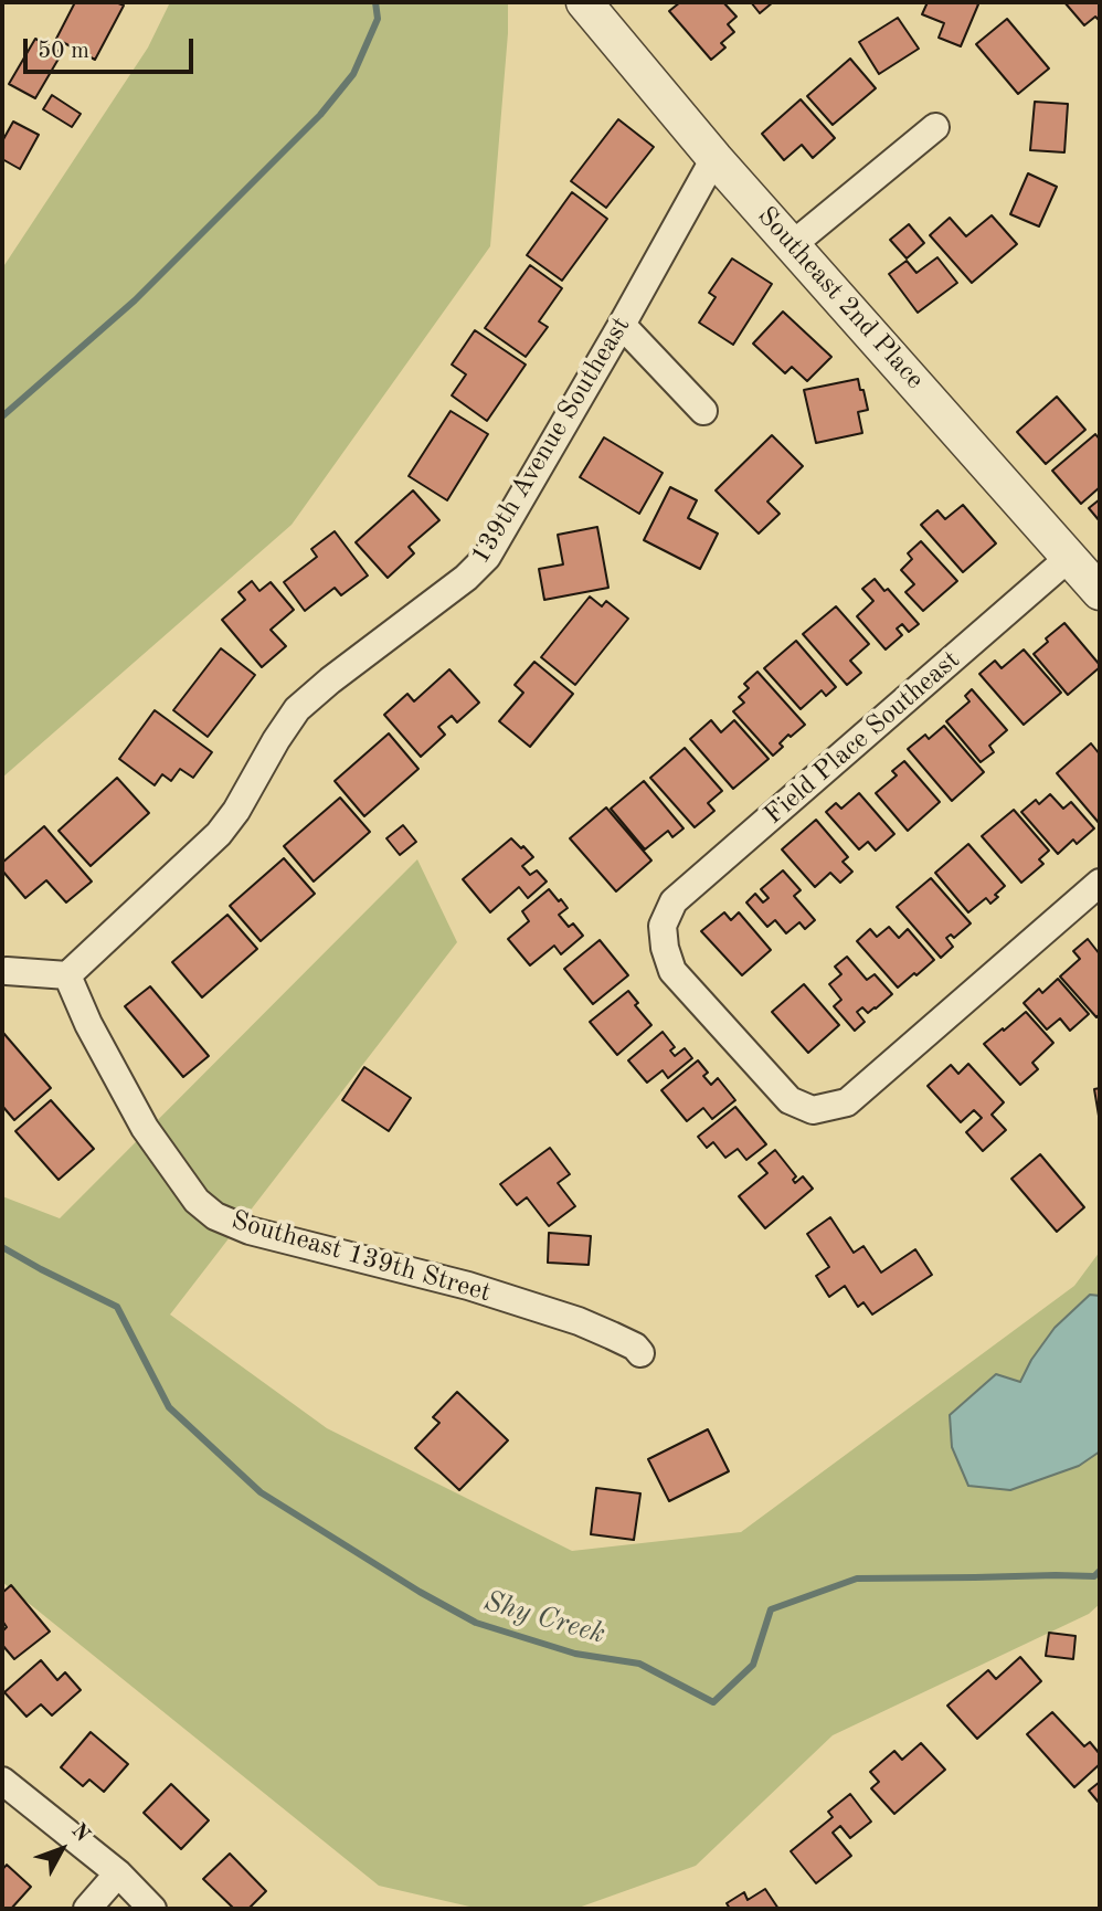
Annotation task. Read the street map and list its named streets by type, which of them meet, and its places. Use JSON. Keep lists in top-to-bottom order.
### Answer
{
  "streets": {
    "street": [
      "Southeast 2nd Place",
      "139th Avenue Southeast",
      "Field Place Southeast",
      "Southeast 139th Street"
    ]
  },
  "crossings": [
    ["Southeast 2nd Place", "139th Avenue Southeast"],
    ["Southeast 2nd Place", "Field Place Southeast"],
    ["139th Avenue Southeast", "Southeast 139th Street"]
  ],
  "water": ["Shy Creek"],
  "scale_bar": "50 m",
  "north": "top right"
}
